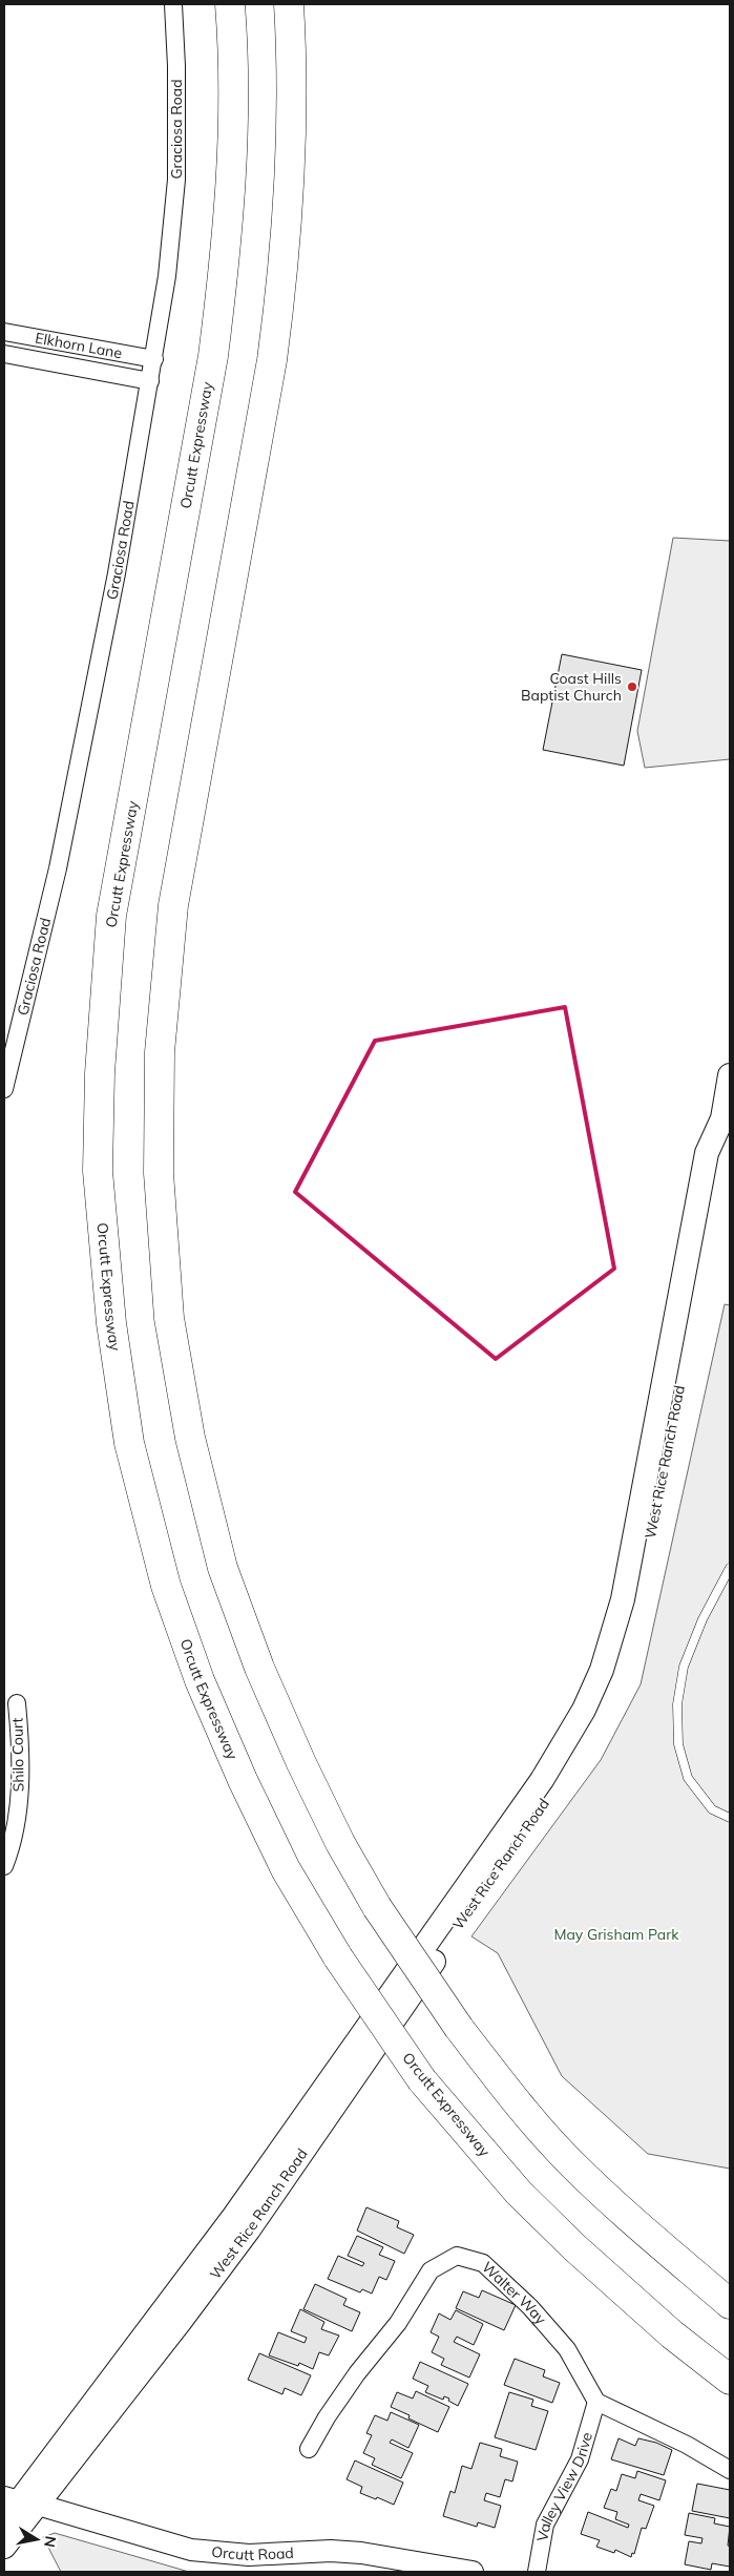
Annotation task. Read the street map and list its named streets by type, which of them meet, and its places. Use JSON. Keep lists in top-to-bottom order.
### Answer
{
  "streets": {
    "highway": ["Orcutt Expressway"],
    "main road": ["West Rice Ranch Road"],
    "street": [
      "Graciosa Road",
      "Elkhorn Lane",
      "Shilo Court",
      "Walter Way",
      "Valley View Drive",
      "Orcutt Road"
    ]
  },
  "crossings": [
    ["Graciosa Road", "Elkhorn Lane"],
    ["West Rice Ranch Road", "Orcutt Road"],
    ["Walter Way", "Valley View Drive"]
  ],
  "parks": ["May Grisham Park"],
  "places": ["Coast Hills Baptist Church"],
  "north": "right"
}
